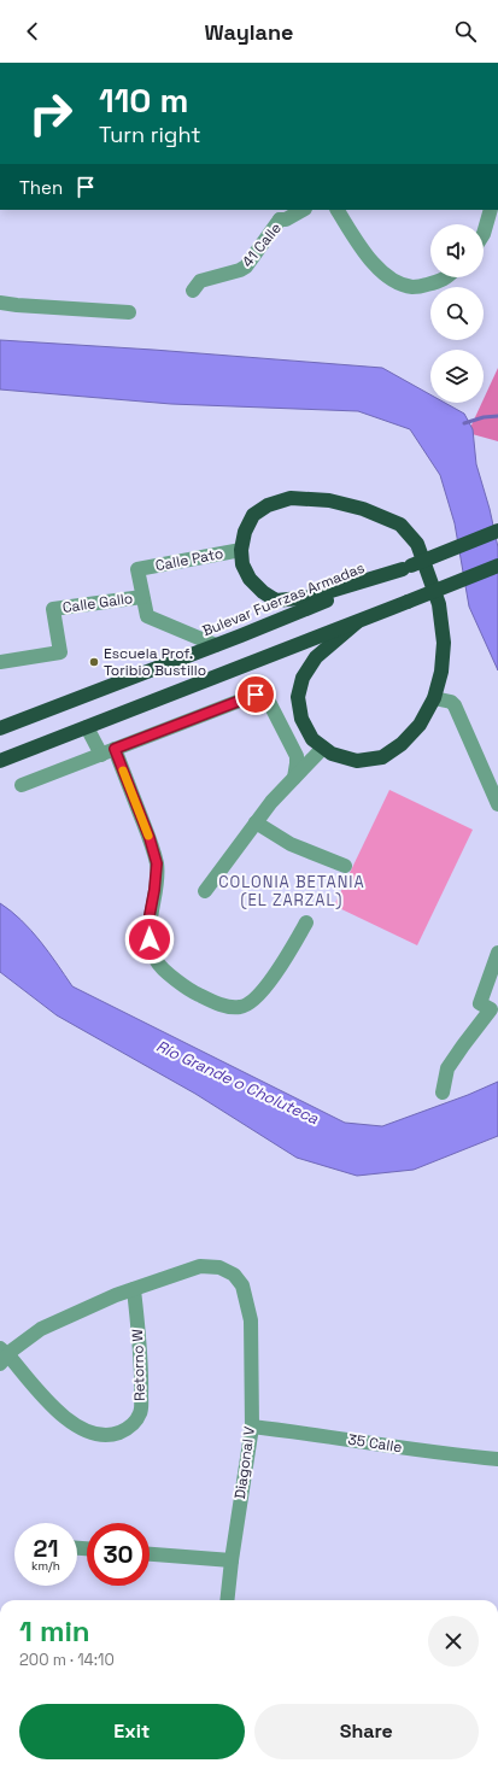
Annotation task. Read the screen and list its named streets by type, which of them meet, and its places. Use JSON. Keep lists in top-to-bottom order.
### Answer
{
  "streets": {
    "highway": ["Bulevar Fuerzas Armadas"],
    "street": [
      "41 Calle",
      "Calle Pato",
      "Calle Gallo",
      "Retorno W",
      "35 Calle",
      "Diagonal V"
    ]
  },
  "crossings": [
    ["Calle Pato", "Calle Gallo"],
    ["Retorno W", "Diagonal V"],
    ["35 Calle", "Diagonal V"]
  ],
  "districts": ["COLONIA BETANIA (EL ZARZAL)"],
  "water": ["Río Grande o Choluteca"],
  "places": ["Escuela Prof. Toribio Bustillo"],
  "page": {
    "header": "Waylane",
    "turn": ["110 m", "Turn right"],
    "then": "Then",
    "speed": "21 km/h",
    "limit": "30",
    "heading": ["1 min", "200 m · 14:10"],
    "buttons": ["Exit", "Share"]
  }
}
